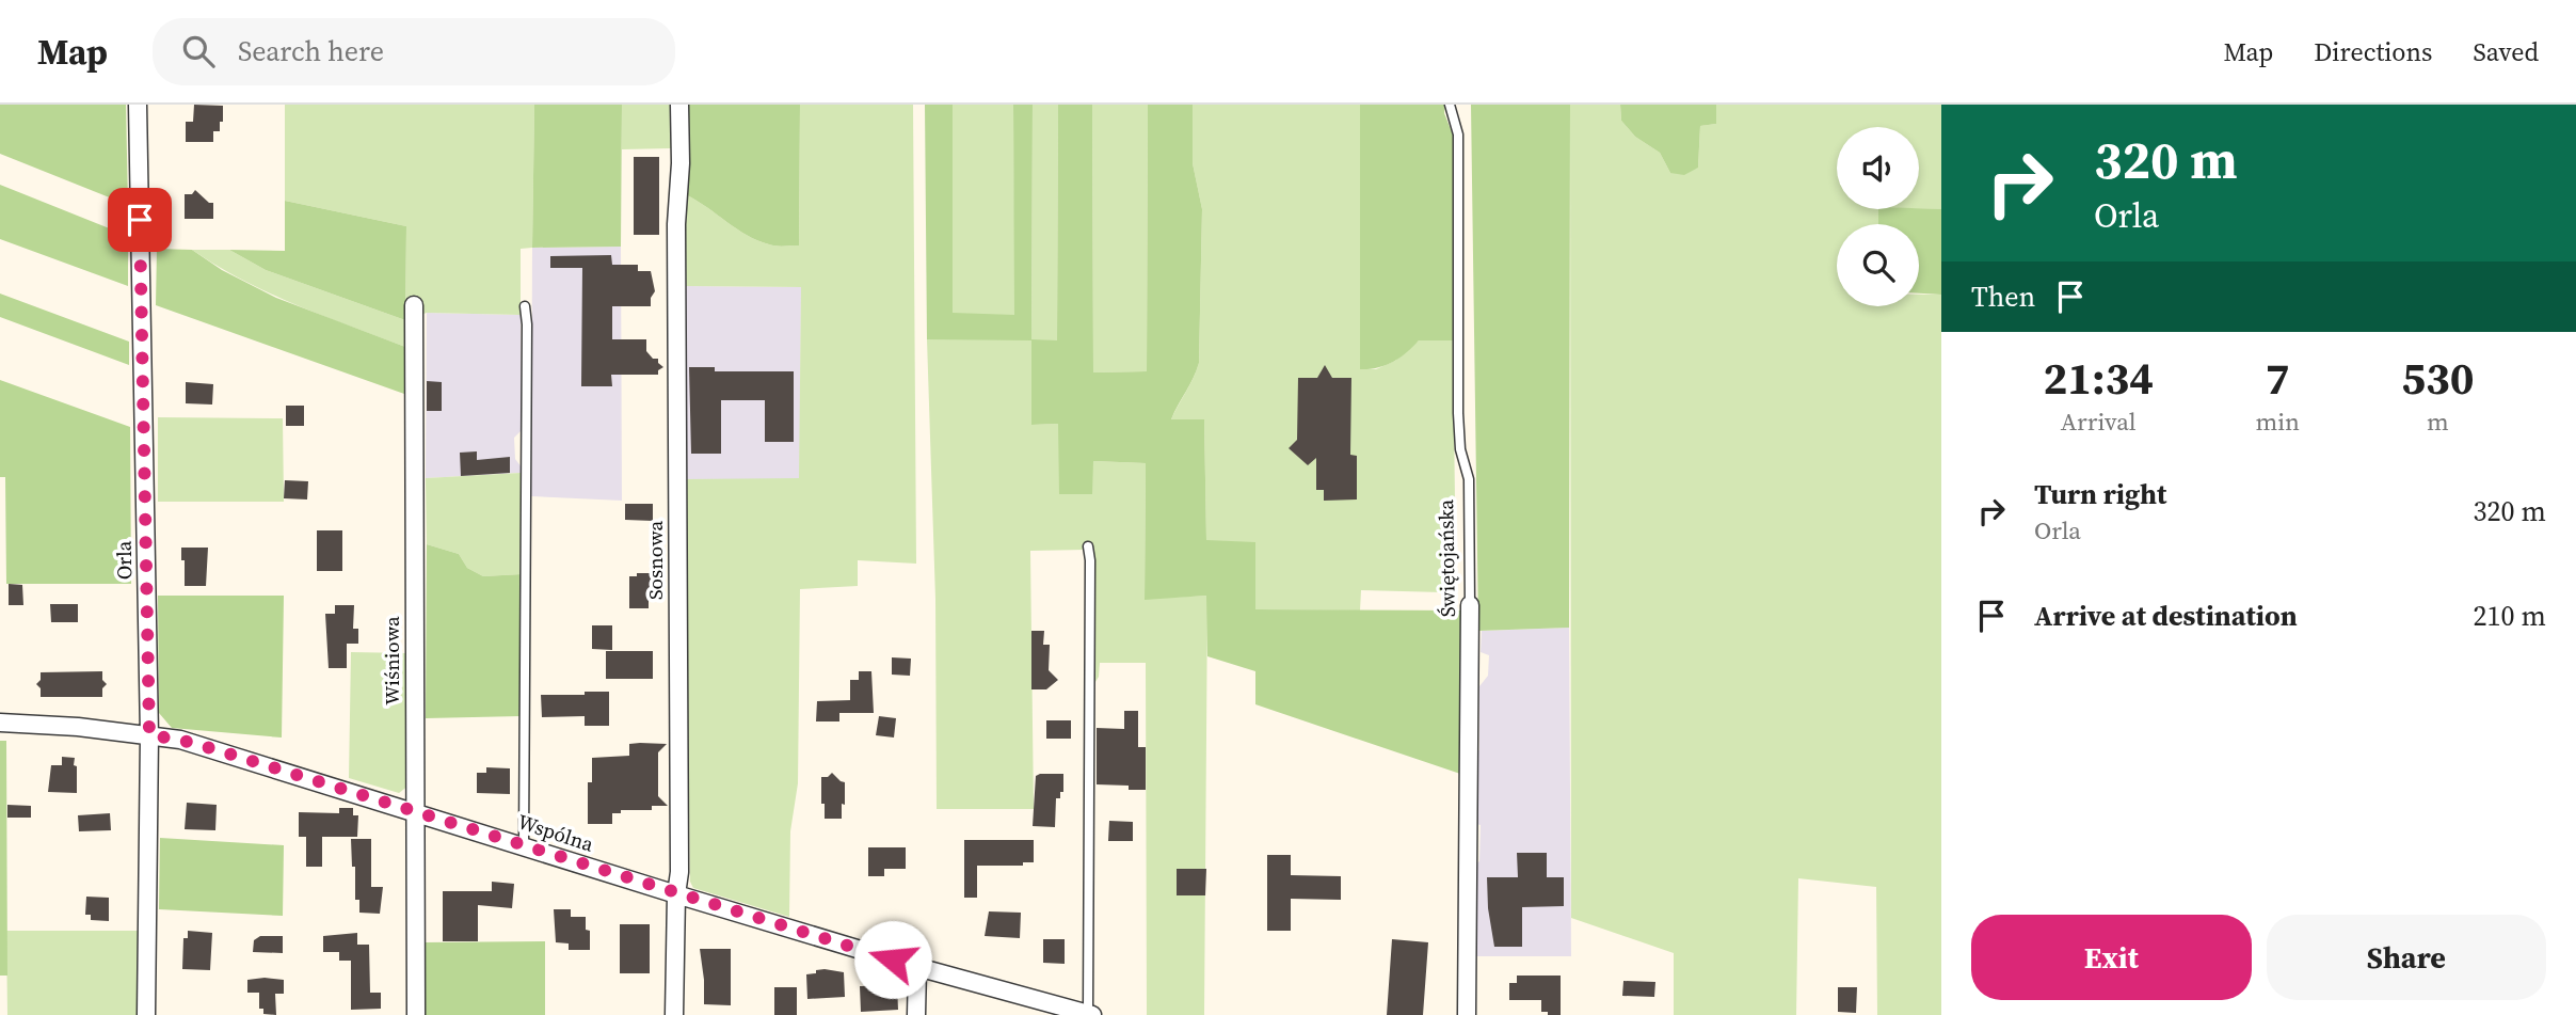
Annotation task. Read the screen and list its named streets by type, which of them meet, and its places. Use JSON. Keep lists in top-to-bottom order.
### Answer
{
  "streets": {
    "street": [
      "Świętojańska",
      "Orla",
      "Sosnowa",
      "Wiśniowa",
      "Wspólna"
    ]
  },
  "crossings": [
    ["Orla", "Wspólna"],
    ["Sosnowa", "Wspólna"],
    ["Wiśniowa", "Wspólna"]
  ],
  "page": {
    "header": "Map",
    "search": "Search here",
    "nav": ["Map", "Directions", "Saved"],
    "turn": ["320 m", "Orla"],
    "then": "Then",
    "eta": [
      "21:34",
      "Arrival",
      "7",
      "min",
      "530",
      "m"
    ],
    "list": [
      {
        "name": "Turn right",
        "note": "Orla",
        "value": "320 m"
      },
      {
        "name": "Arrive at destination",
        "value": "210 m"
      }
    ],
    "buttons": ["Exit", "Share"]
  }
}
